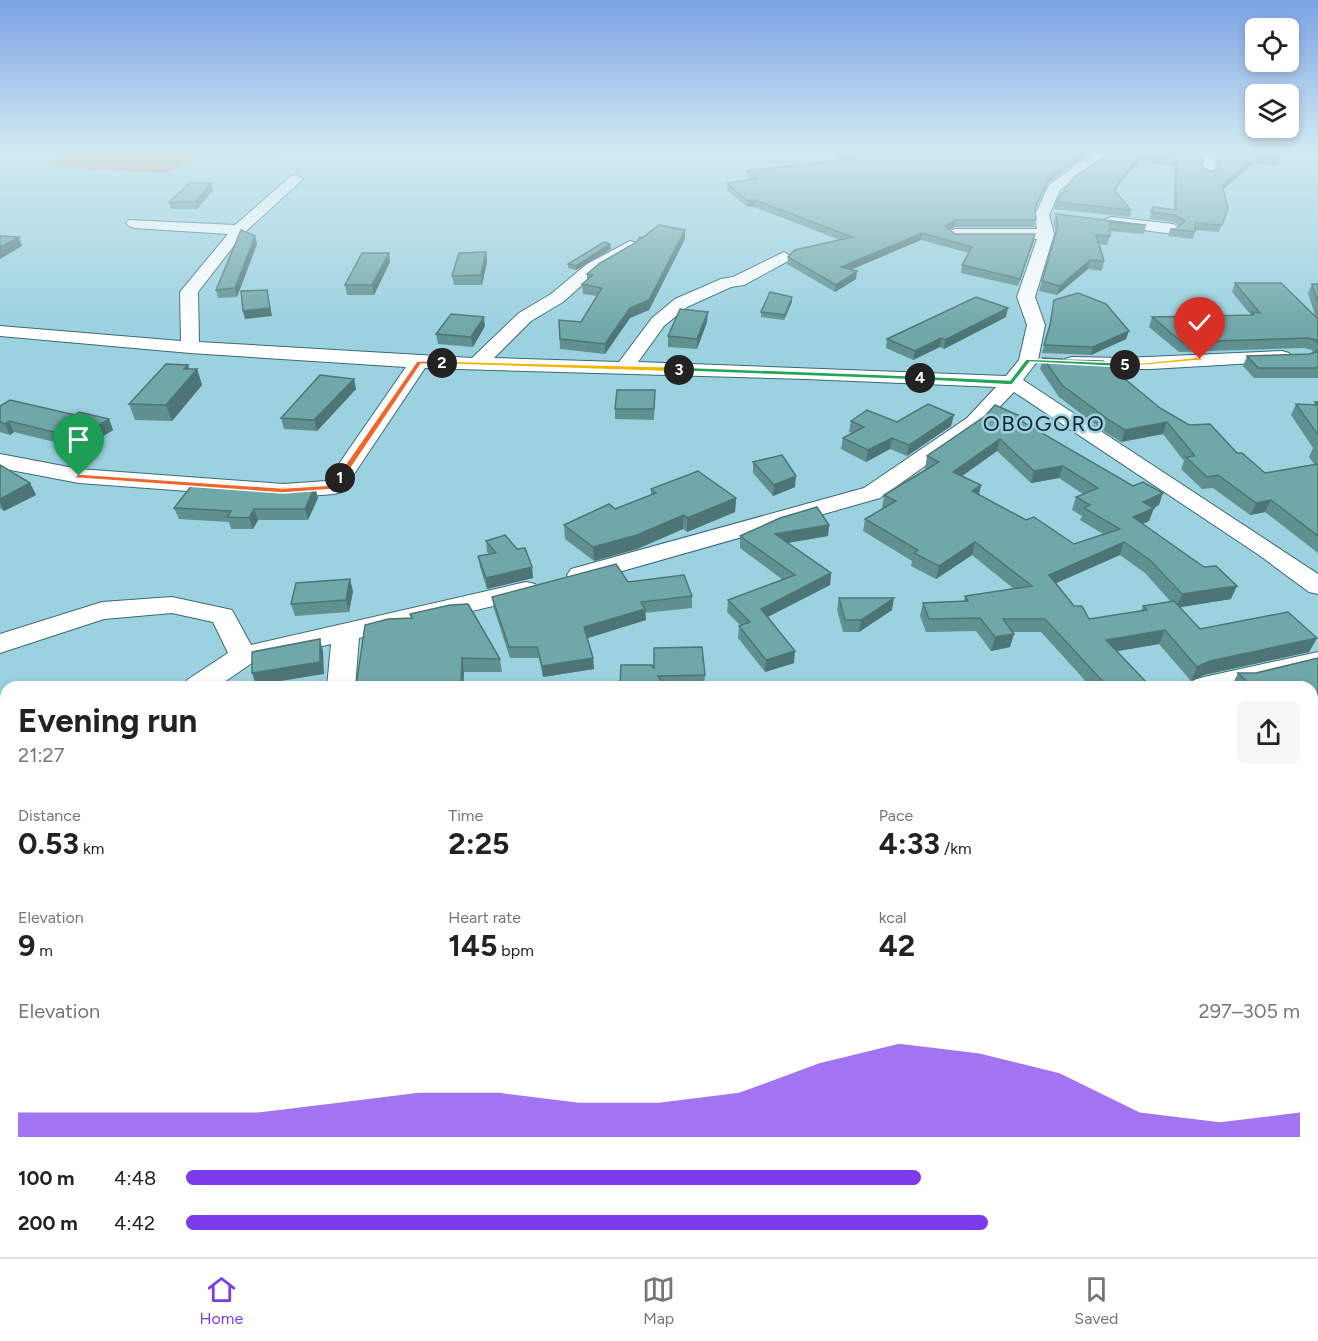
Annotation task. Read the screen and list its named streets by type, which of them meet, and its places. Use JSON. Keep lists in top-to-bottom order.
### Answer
{
  "districts": ["OBOGORO"],
  "page": {
    "pins": [
      "2",
      "5",
      "3",
      "4",
      "1"
    ],
    "heading": ["Evening run", "21:27"],
    "stats": [
      ["Distance", "0.53 km"],
      ["Time", "2:25"],
      ["Pace", "4:33 /km"],
      ["Elevation", "9 m"],
      ["Heart rate", "145 bpm"],
      ["kcal", "42"]
    ],
    "chart": ["Elevation", "297–305 m"],
    "list": [
      {
        "name": "100 m",
        "note": "4:48"
      },
      {
        "name": "200 m",
        "note": "4:42"
      }
    ],
    "tabs": ["Home", "Map", "Saved"]
  }
}
